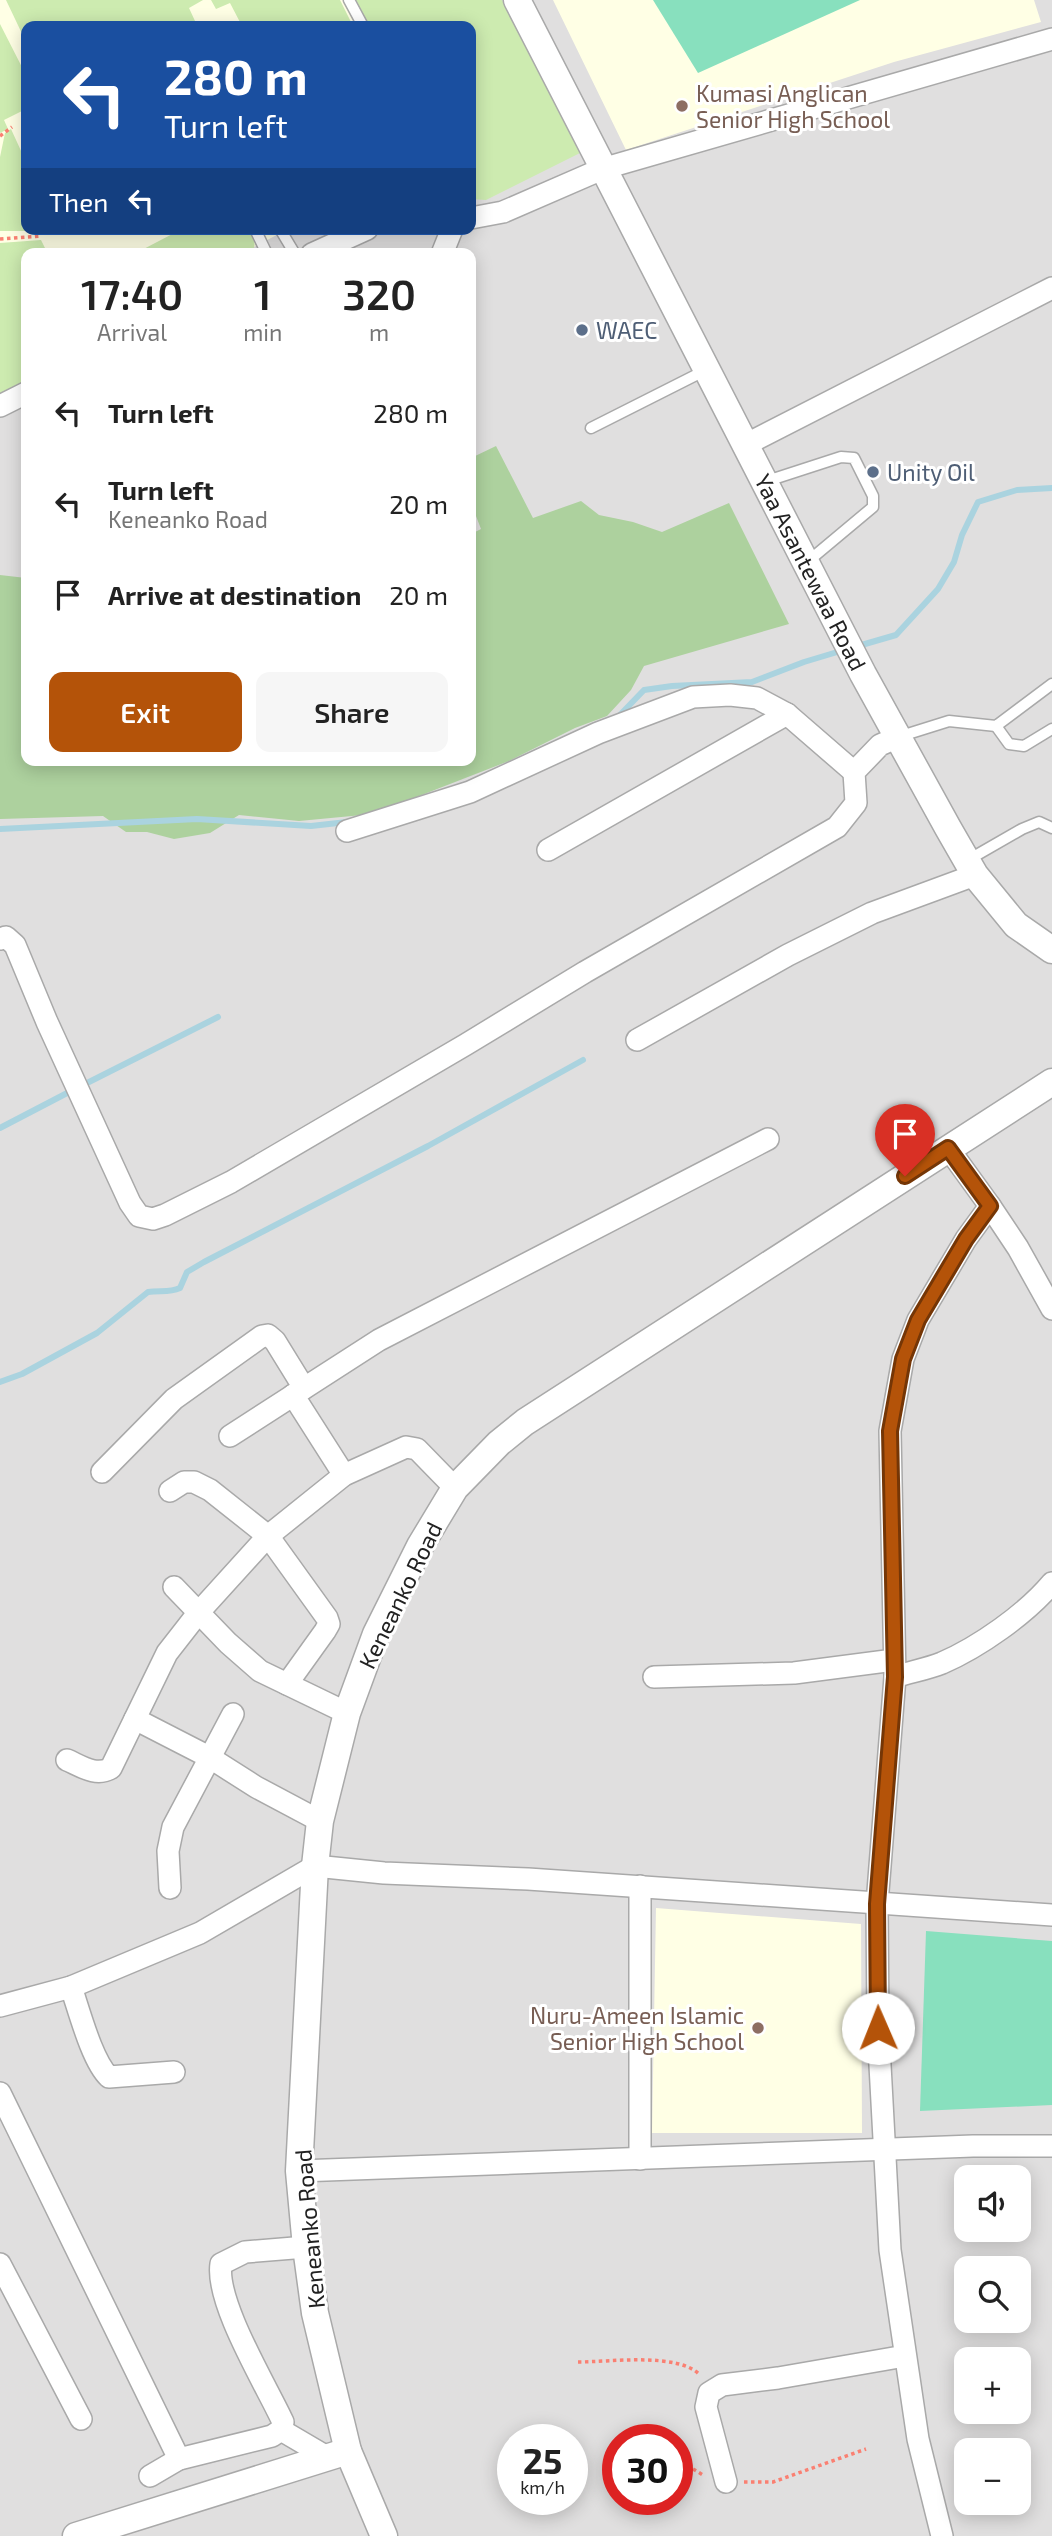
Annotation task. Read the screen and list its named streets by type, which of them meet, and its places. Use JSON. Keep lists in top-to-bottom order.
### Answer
{
  "streets": {
    "street": ["Yaa Asantewaa Road", "Keneanko Road"]
  },
  "places": [
    "Kumasi Anglican Senior High School",
    "WAEC",
    "Unity Oil",
    "Nuru-Ameen Islamic Senior High School"
  ],
  "page": {
    "turn": ["280 m", "Turn left"],
    "then": "Then",
    "eta": [
      "17:40",
      "Arrival",
      "1",
      "min",
      "320",
      "m"
    ],
    "list": [
      {
        "name": "Turn left",
        "value": "280 m"
      },
      {
        "name": "Turn left",
        "note": "Keneanko Road",
        "value": "20 m"
      },
      {
        "name": "Arrive at destination",
        "value": "20 m"
      }
    ],
    "buttons": ["Exit", "Share"],
    "map_buttons": ["+", "−"],
    "speed": "25 km/h",
    "limit": "30"
  }
}
